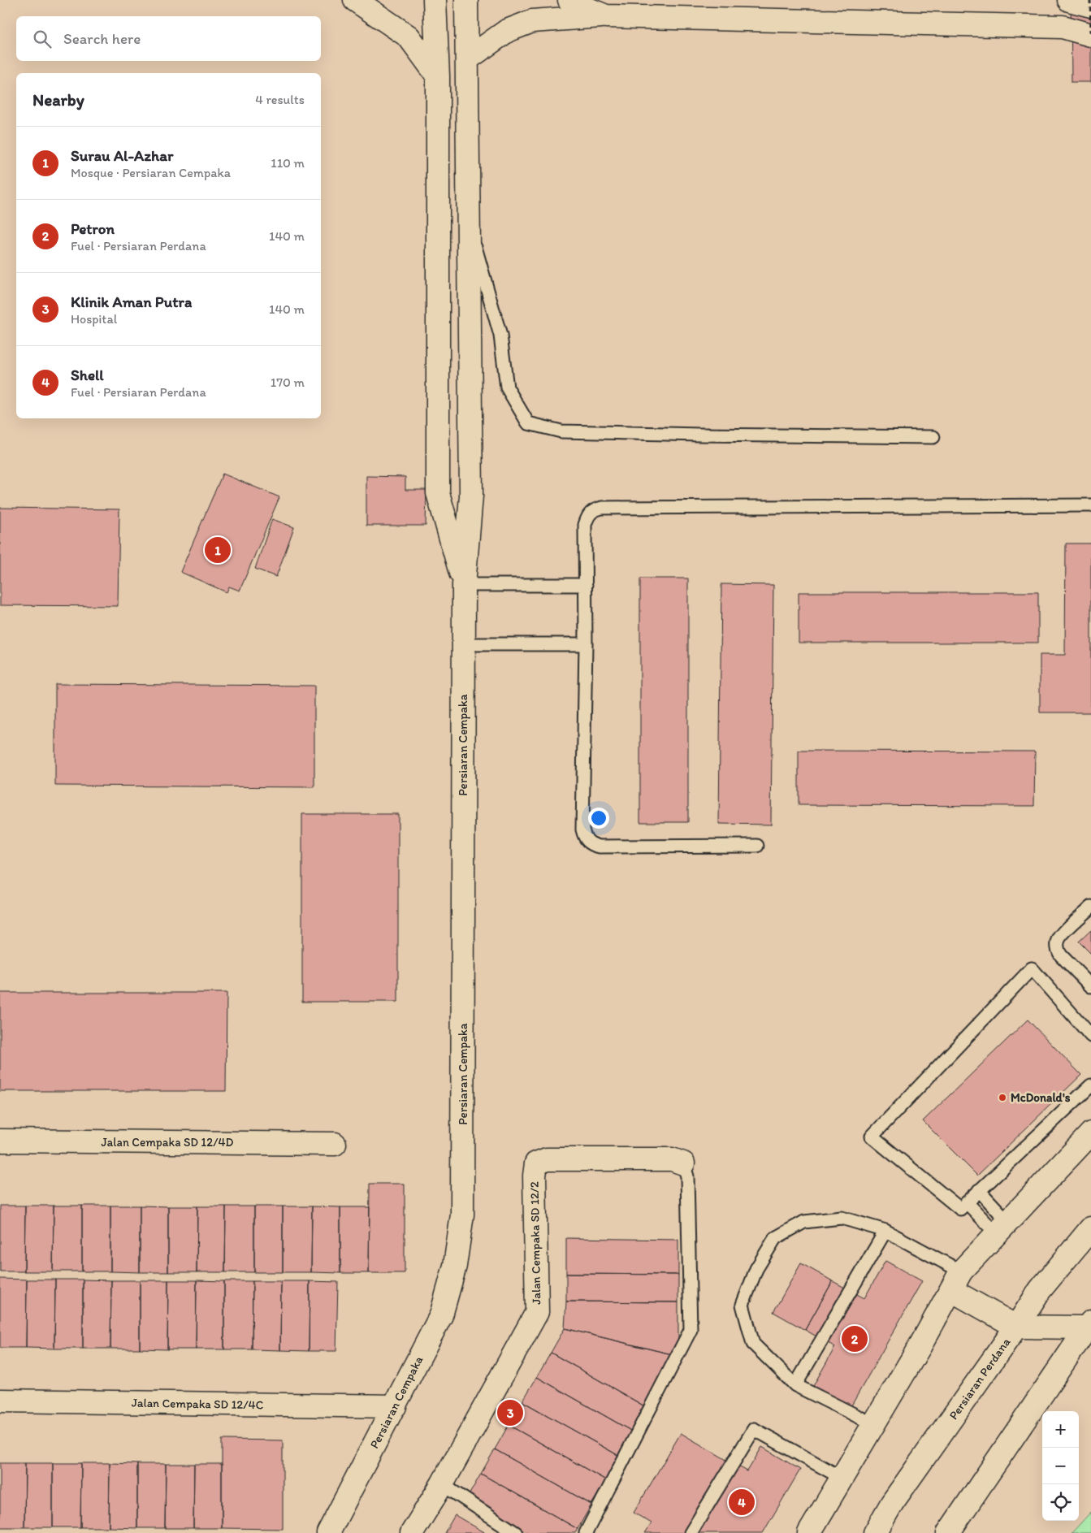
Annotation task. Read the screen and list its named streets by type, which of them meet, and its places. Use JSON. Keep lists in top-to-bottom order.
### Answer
{
  "streets": {
    "street": [
      "Persiaran Cempaka",
      "Jalan Cempaka SD 12/4D",
      "Jalan Cempaka SD 12/2",
      "Persiaran Perdana",
      "Jalan Cempaka SD 12/4C"
    ]
  },
  "crossings": [
    ["Persiaran Cempaka", "Jalan Cempaka SD 12/4C"]
  ],
  "places": ["McDonald's"],
  "page": {
    "search": "Search here",
    "heading": ["Nearby", "4 results"],
    "list": [
      {
        "mark": "1",
        "name": "Surau Al-Azhar",
        "note": "Mosque · Persiaran Cempaka",
        "value": "110 m"
      },
      {
        "mark": "2",
        "name": "Petron",
        "note": "Fuel · Persiaran Perdana",
        "value": "140 m"
      },
      {
        "mark": "3",
        "name": "Klinik Aman Putra",
        "note": "Hospital",
        "value": "140 m"
      },
      {
        "mark": "4",
        "name": "Shell",
        "note": "Fuel · Persiaran Perdana",
        "value": "170 m"
      }
    ],
    "pins": [
      "1",
      "2",
      "3",
      "4"
    ],
    "map_buttons": ["+", "−"]
  }
}
